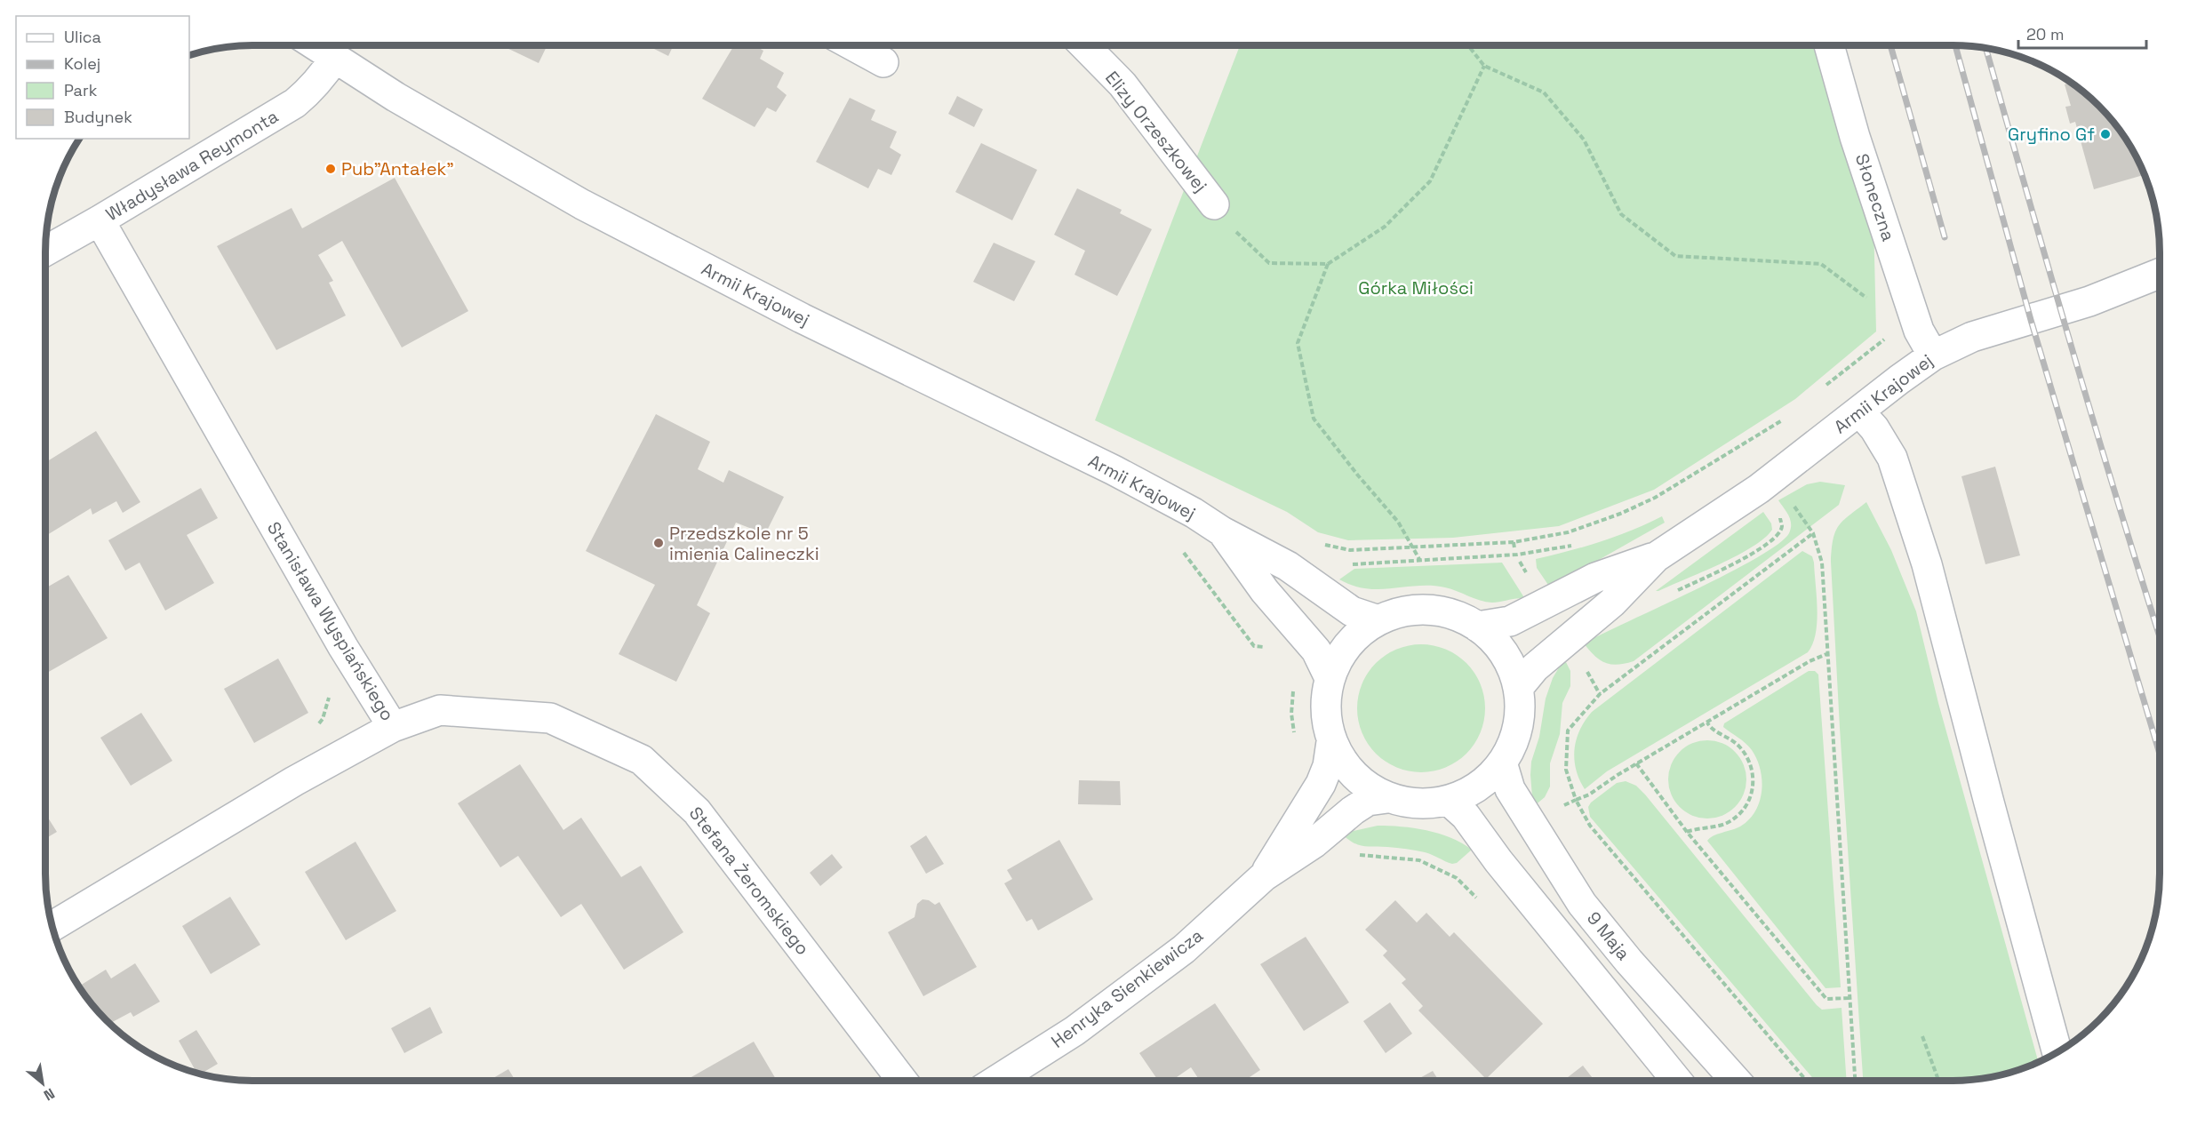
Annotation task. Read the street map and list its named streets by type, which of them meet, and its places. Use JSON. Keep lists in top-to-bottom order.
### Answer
{
  "streets": {
    "street": [
      "Elizy Orzeszkowej",
      "Władysława Reymonta",
      "Słoneczna",
      "Armii Krajowej",
      "Stanisława Wyspiańskiego",
      "Stefana Żeromskiego",
      "9 Maja",
      "Henryka Sienkiewicza"
    ]
  },
  "crossings": [
    ["Władysława Reymonta", "Armii Krajowej"],
    ["Władysława Reymonta", "Stanisława Wyspiańskiego"],
    ["Słoneczna", "Armii Krajowej"],
    ["Stanisława Wyspiańskiego", "Stefana Żeromskiego"]
  ],
  "parks": ["Górka Miłości"],
  "places": ["Gryfino Gf", "Pub\"Antałek\"", "Przedszkole nr 5 imienia Calineczki"],
  "legend": [
    "Ulica",
    "Kolej",
    "Park",
    "Budynek"
  ],
  "scale_bar": "20 m",
  "north": "bottom right"
}
